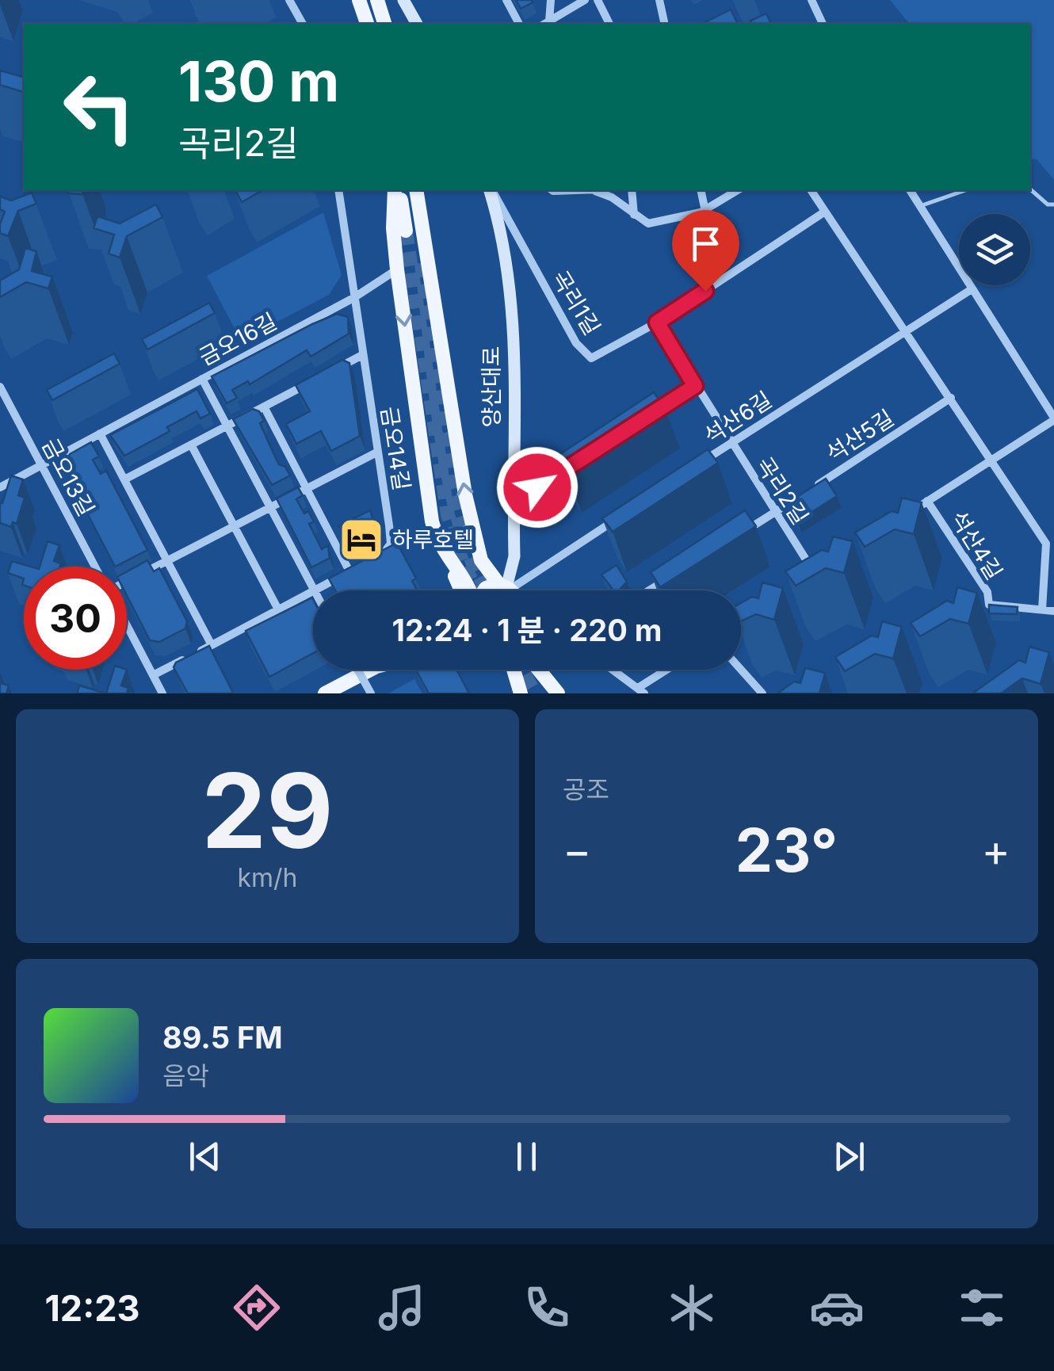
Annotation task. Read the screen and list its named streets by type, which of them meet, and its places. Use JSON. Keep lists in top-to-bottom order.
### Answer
{
  "streets": {
    "main road": ["양산대로"],
    "street": [
      "곡리1길",
      "금오16길",
      "석산6길",
      "석산5길",
      "금오14길",
      "금오13길",
      "곡리2길",
      "석산4길"
    ]
  },
  "crossings": [
    ["곡리1길", "곡리2길"],
    ["금오16길", "금오14길"],
    ["금오16길", "금오13길"],
    ["석산6길", "곡리2길"]
  ],
  "places": {
    "hotel": ["하루호텔"]
  },
  "page": {
    "turn": ["130 m", "곡리2길"],
    "limit": "30",
    "trip": "12:24 · 1 분 · 220 m",
    "tile": [
      ["29", "km/h"],
      "공조"
    ],
    "heat": ["−", "23°", "+"],
    "song": ["89.5 FM", "음악"],
    "tabs": "12:23"
  }
}
